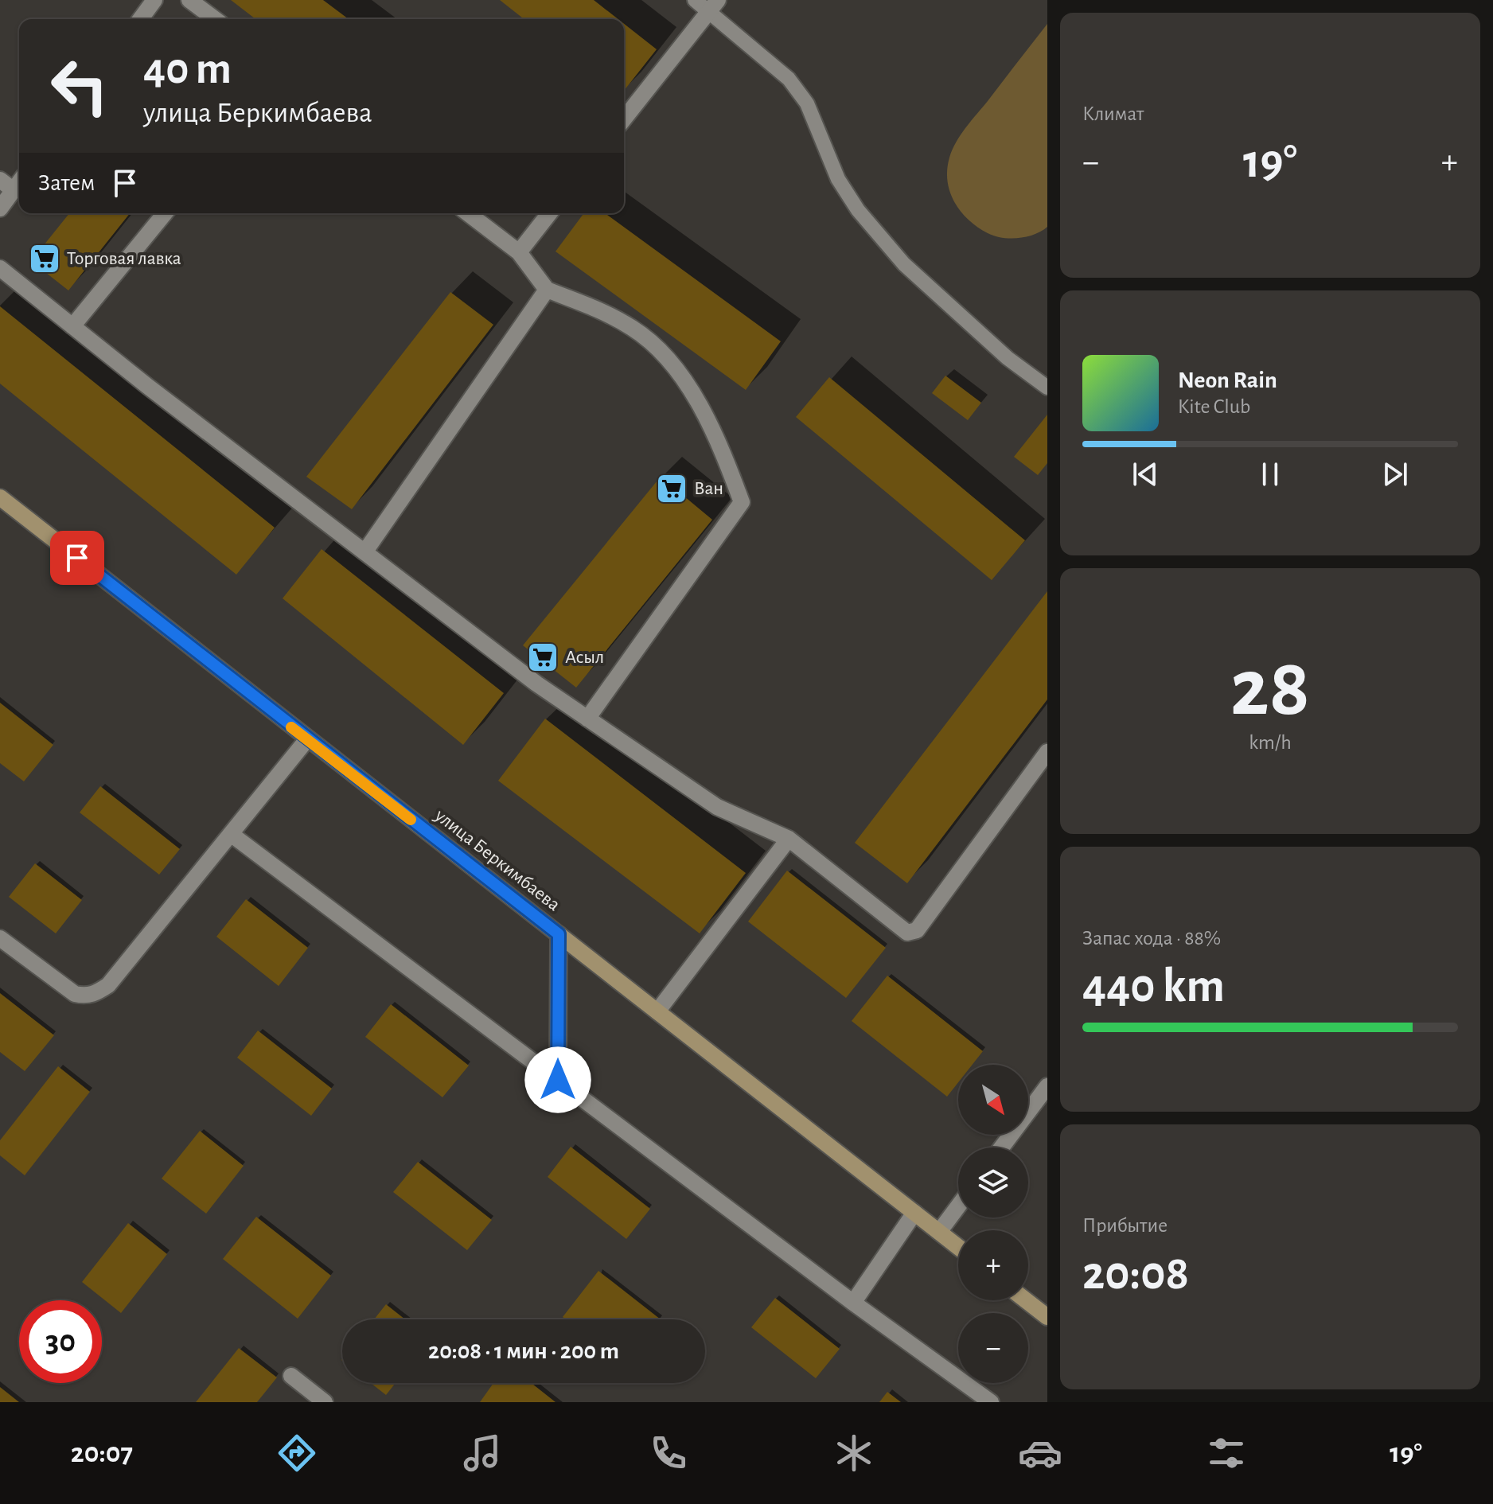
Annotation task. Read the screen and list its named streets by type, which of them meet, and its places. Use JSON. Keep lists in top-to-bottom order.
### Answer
{
  "streets": {
    "street": ["улица Беркимбаева"]
  },
  "places": {
    "supermarket": ["Торговая лавка", "Ван", "Асыл"]
  },
  "north": "bottom right",
  "page": {
    "tile": [
      "Климат",
      ["28", "km/h"],
      ["Запас хода · 88%", "440 km"],
      ["Прибытие", "20:08"]
    ],
    "turn": ["40 m", "улица Беркимбаева"],
    "heat": ["−", "19°", "+"],
    "then": "Затем",
    "song": ["Neon Rain", "Kite Club"],
    "map_buttons": ["+", "−"],
    "limit": "30",
    "trip": "20:08 · 1 мин · 200 m",
    "tabs": ["20:07", "19°"]
  }
}
